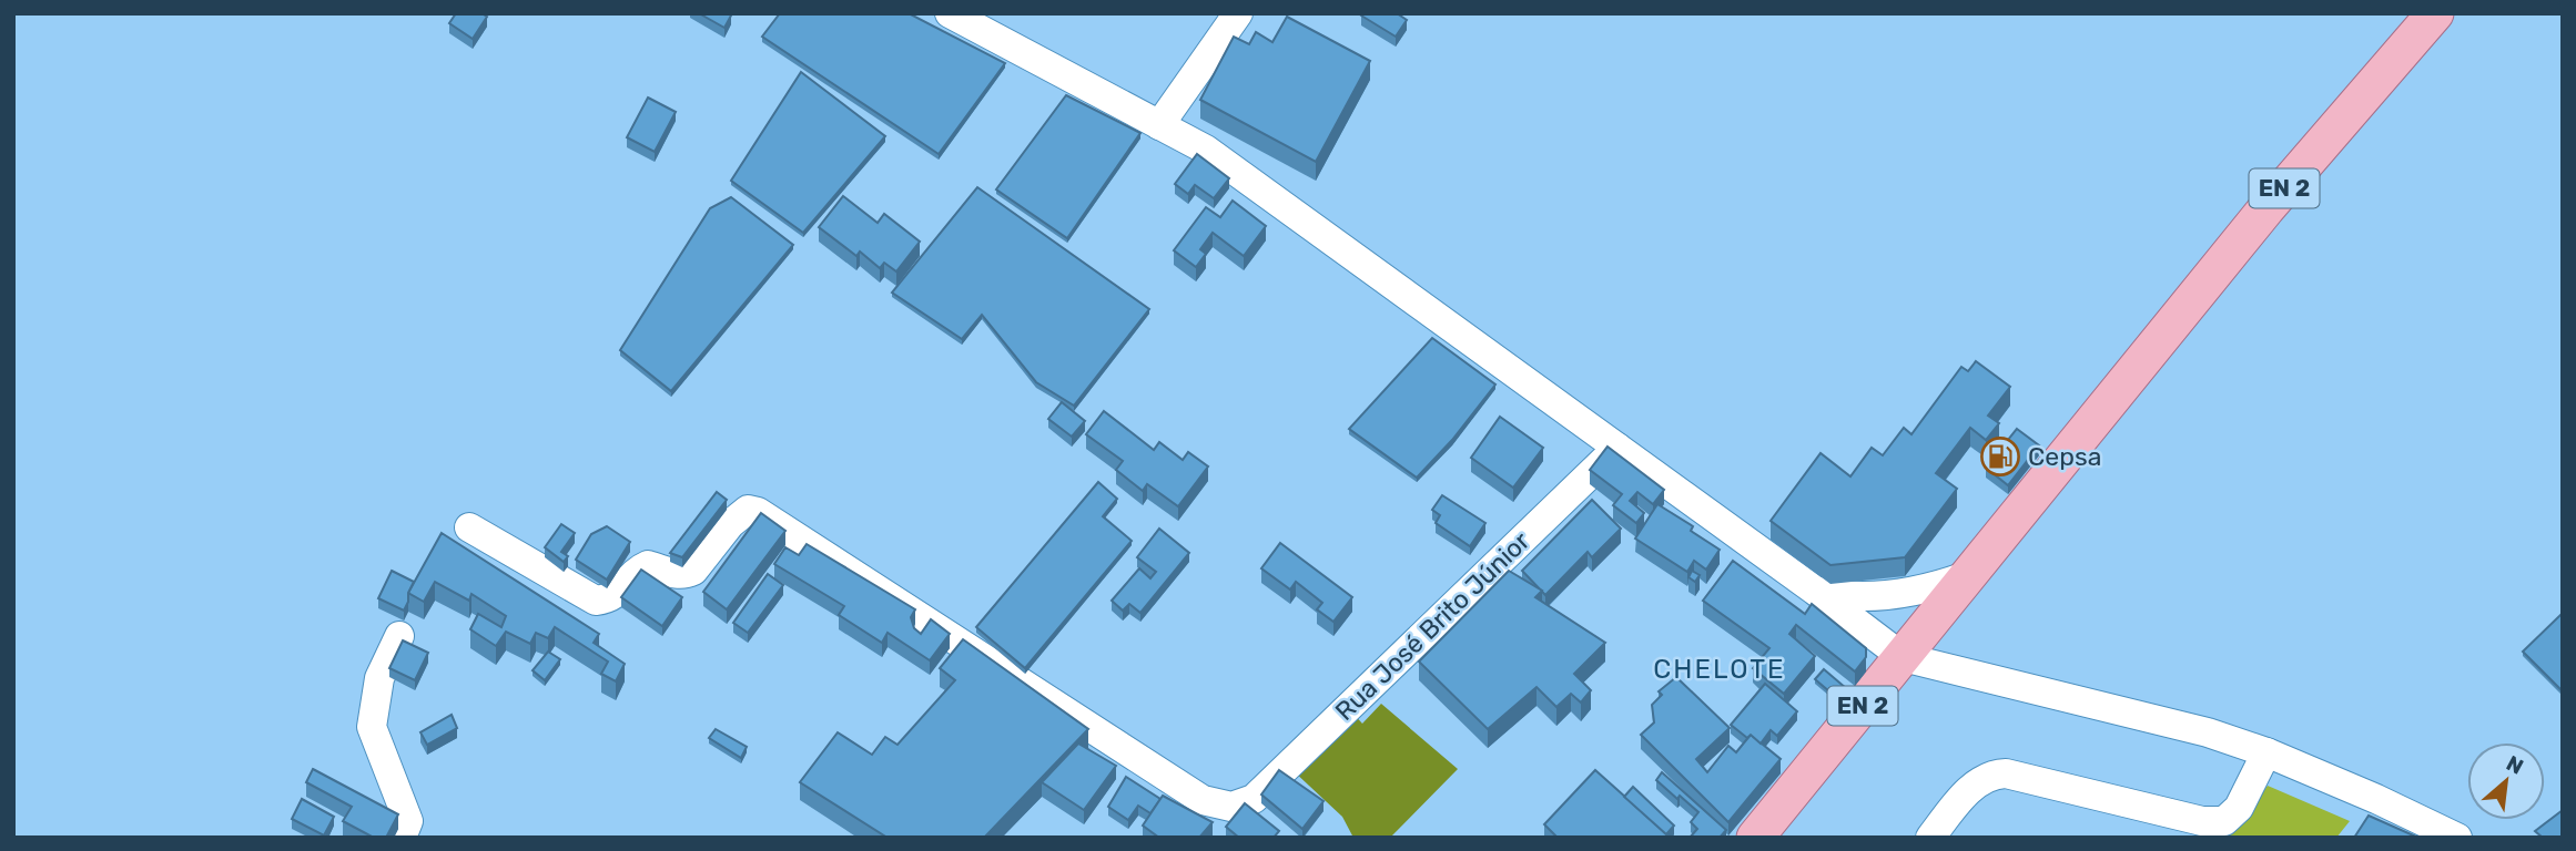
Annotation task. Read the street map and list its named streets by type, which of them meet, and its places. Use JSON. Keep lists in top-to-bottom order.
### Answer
{
  "streets": {
    "main road": ["EN 2"],
    "street": ["Rua José Brito Júnior"]
  },
  "districts": ["CHELOTE"],
  "places": {
    "fuel station": ["Cepsa"]
  },
  "north": "top right"
}
